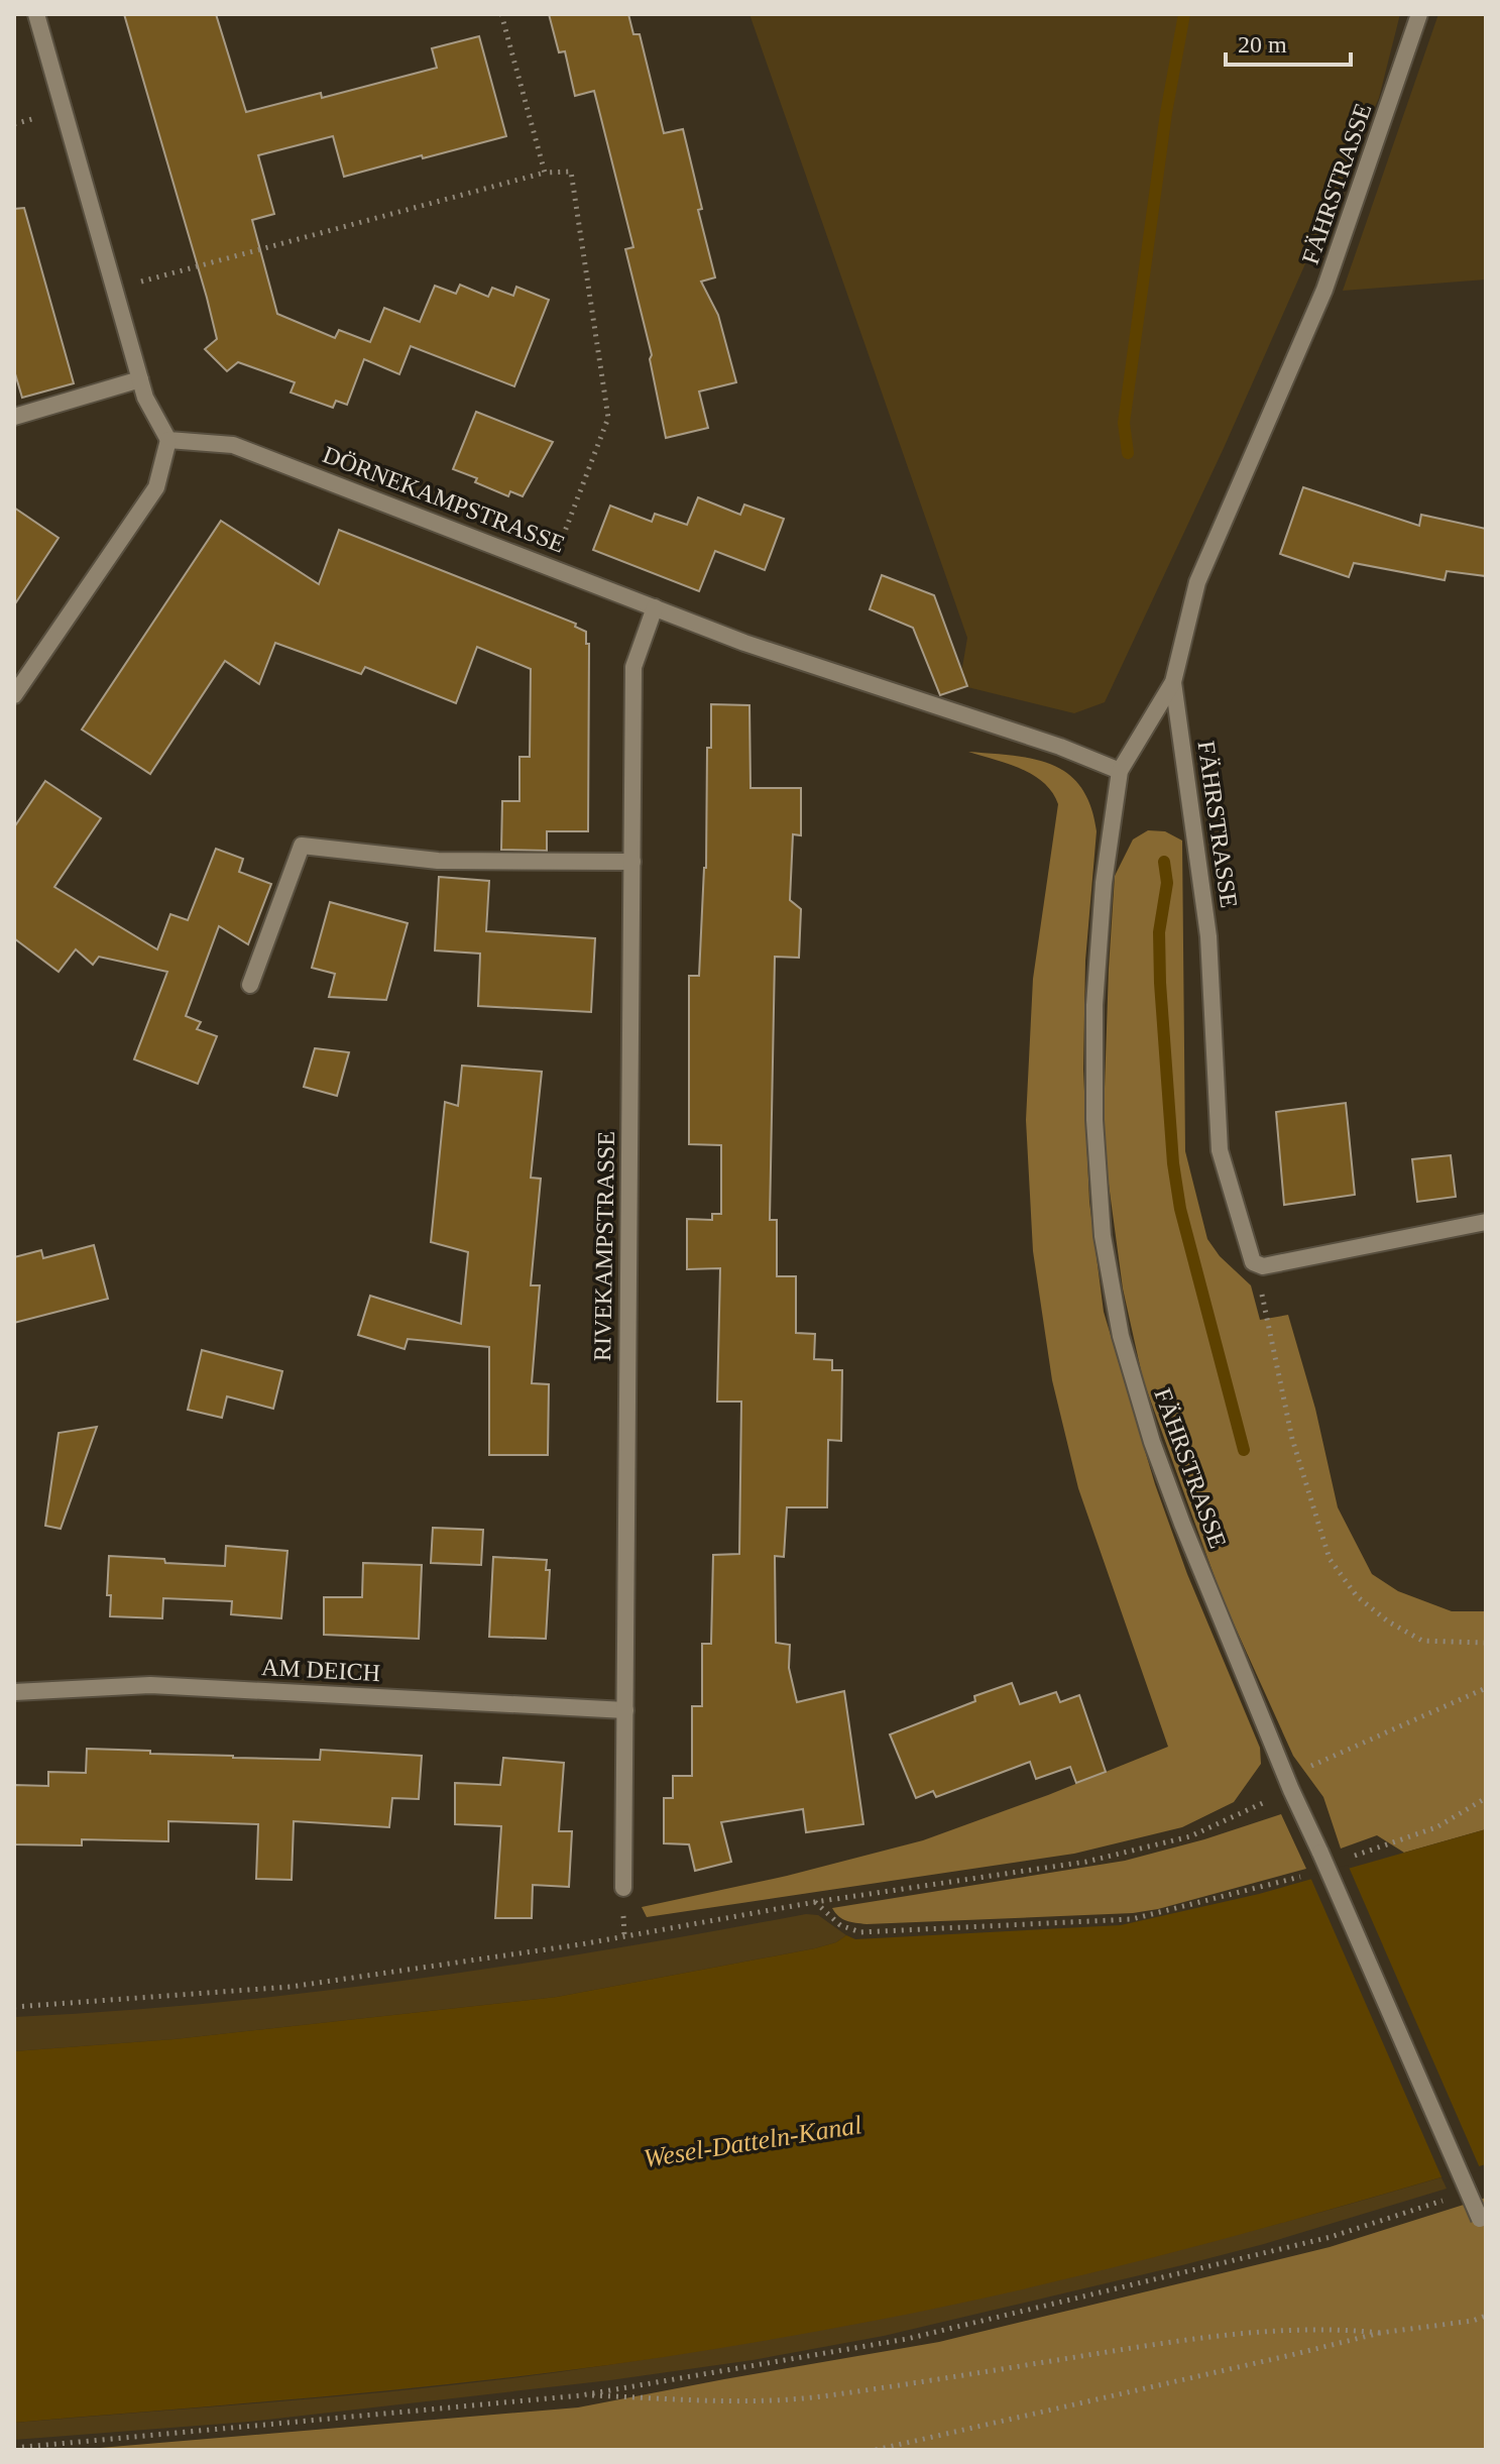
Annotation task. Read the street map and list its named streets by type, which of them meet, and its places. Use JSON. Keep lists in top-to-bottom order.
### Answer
{
  "streets": {
    "street": [
      "FÄHRSTRASSE",
      "DÖRNEKAMPSTRASSE",
      "RIVEKAMPSTRASSE",
      "AM DEICH"
    ]
  },
  "crossings": [
    ["FÄHRSTRASSE", "DÖRNEKAMPSTRASSE"],
    ["DÖRNEKAMPSTRASSE", "RIVEKAMPSTRASSE"],
    ["RIVEKAMPSTRASSE", "AM DEICH"]
  ],
  "water": ["Wesel-Datteln-Kanal"],
  "scale_bar": "20 m"
}
